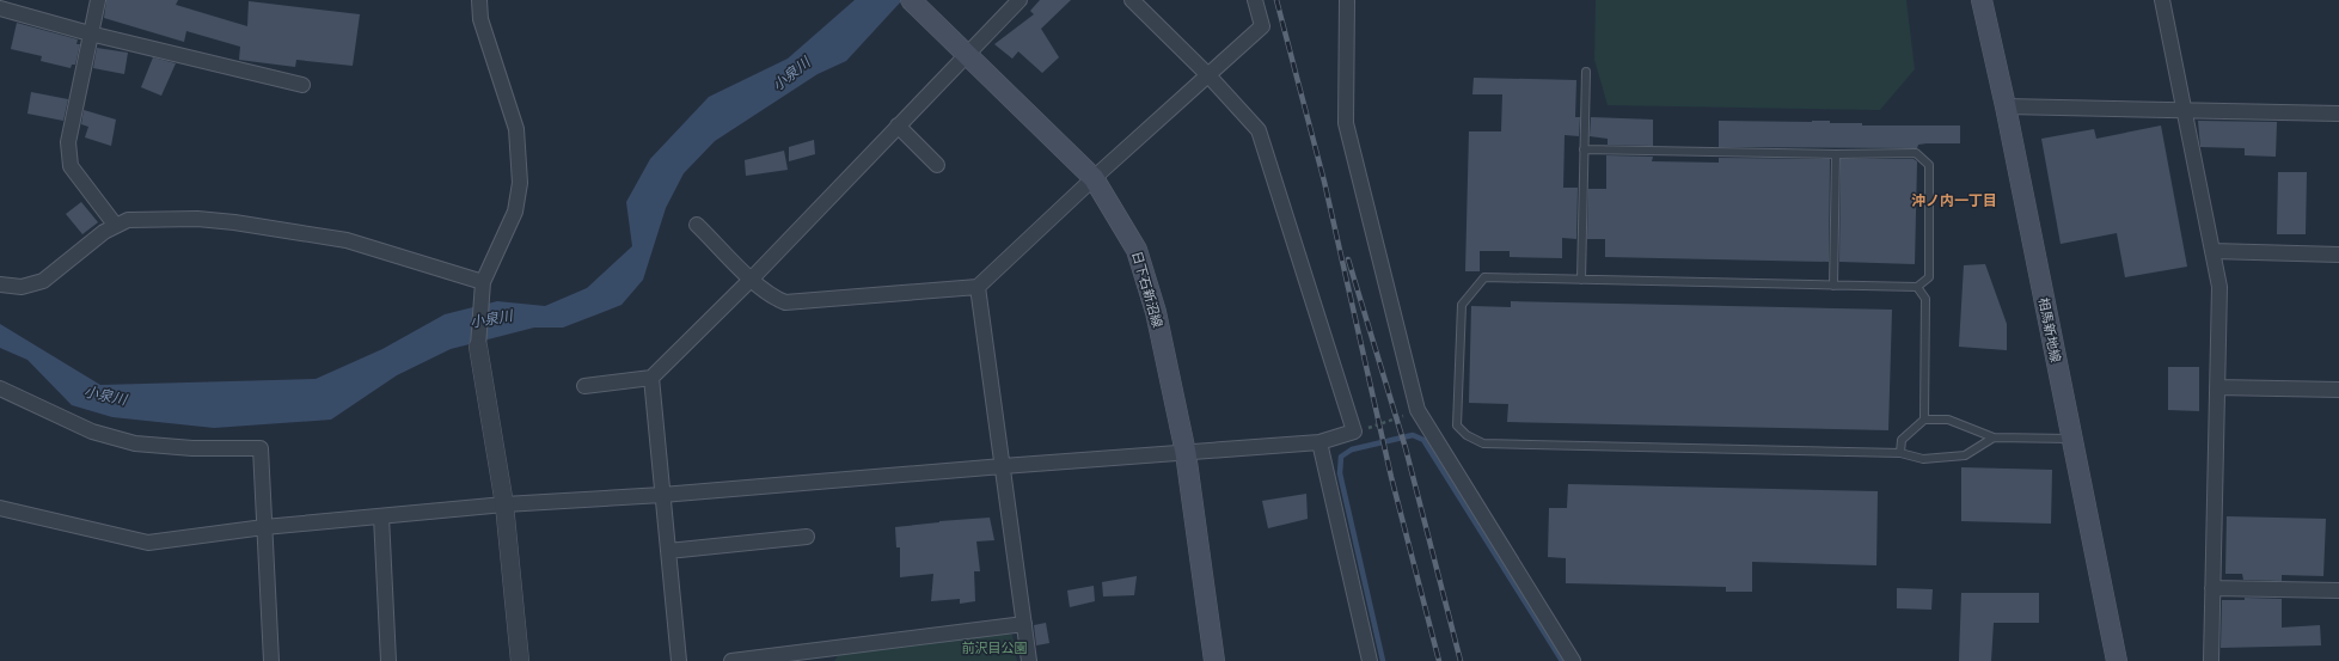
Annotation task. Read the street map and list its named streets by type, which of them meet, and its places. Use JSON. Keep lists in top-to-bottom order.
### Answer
{
  "streets": {
    "main road": ["日下石新沼線", "相馬新地線"]
  },
  "districts": ["沖ノ内一丁目"],
  "water": ["小泉川"],
  "parks": ["前沢目公園"]
}
